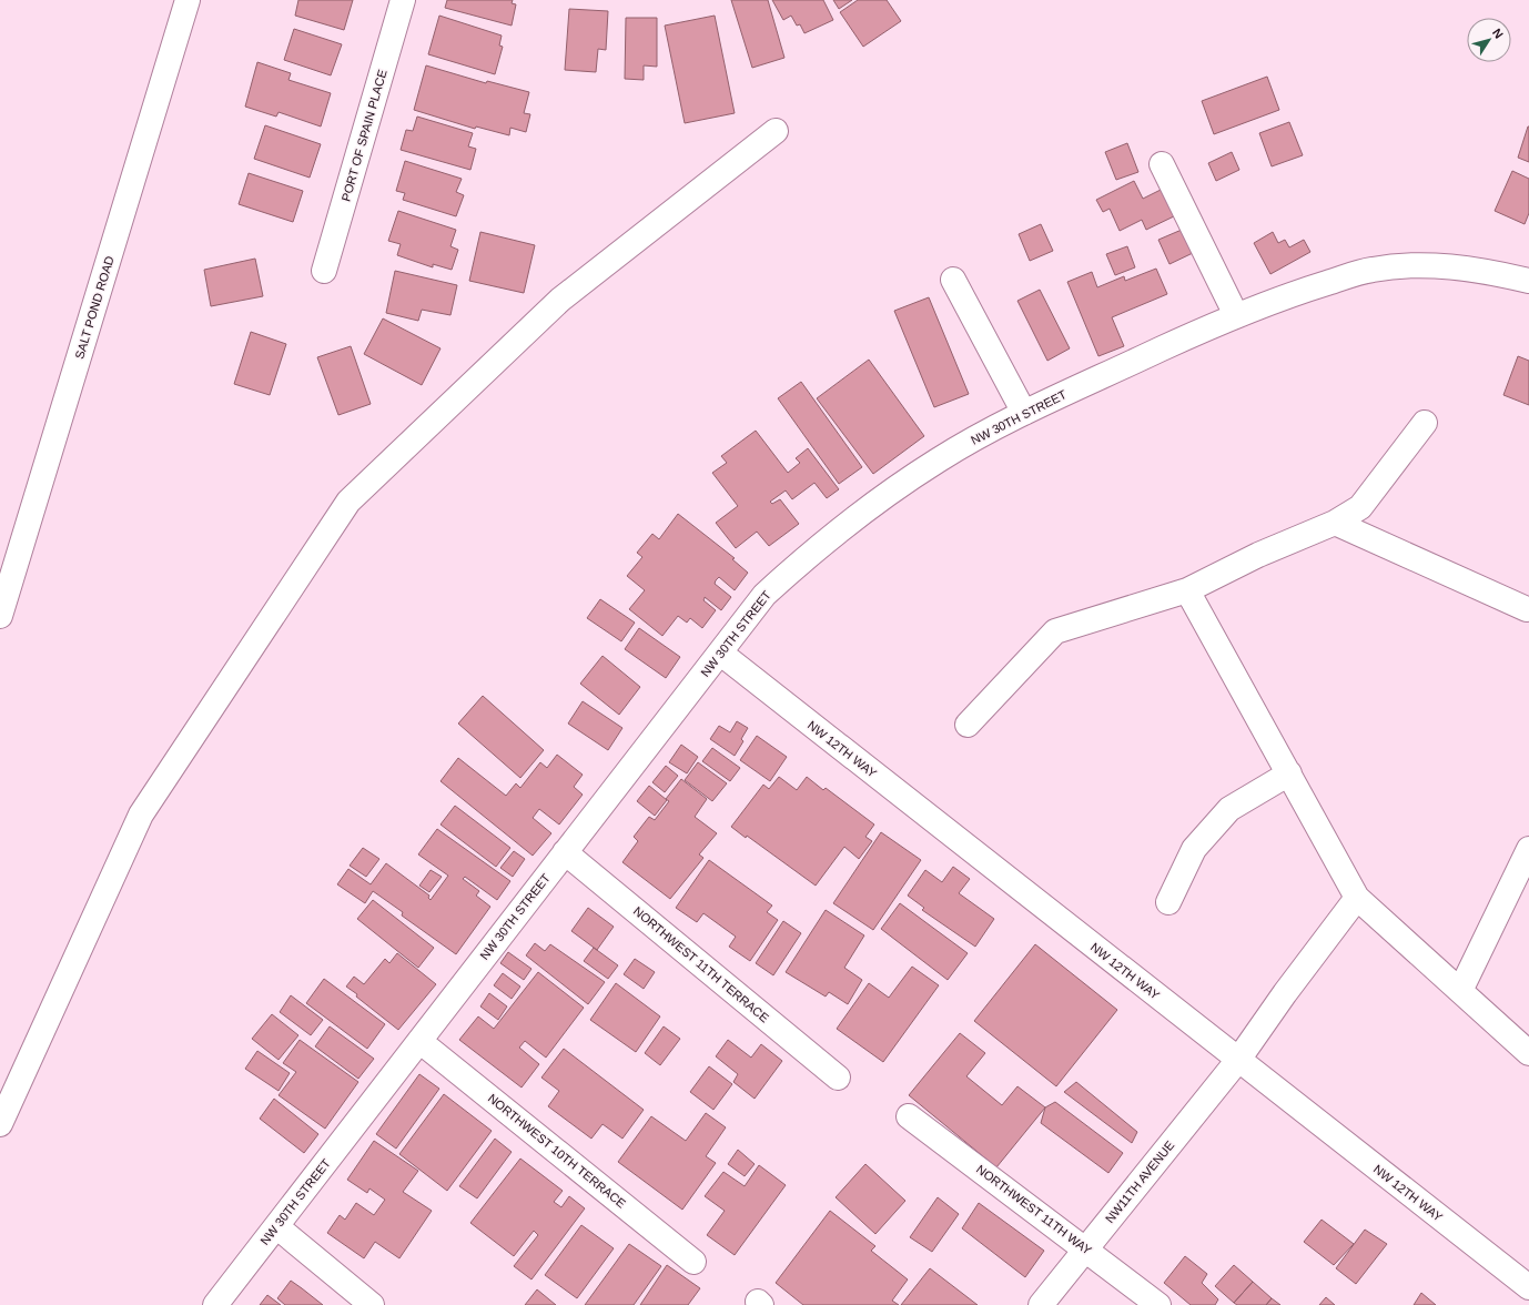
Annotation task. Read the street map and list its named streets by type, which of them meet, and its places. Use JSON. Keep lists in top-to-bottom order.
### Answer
{
  "streets": {
    "street": [
      "PORT OF SPAIN PLACE",
      "SALT POND ROAD",
      "NW 30TH STREET",
      "NW 12TH WAY",
      "NORTHWEST 11TH TERRACE",
      "NORTHWEST 10TH TERRACE",
      "NW11TH AVENUE",
      "NORTHWEST 11TH WAY"
    ]
  },
  "crossings": [
    ["NW 30TH STREET", "NW 12TH WAY"],
    ["NW 30TH STREET", "NORTHWEST 11TH TERRACE"],
    ["NW 30TH STREET", "NORTHWEST 10TH TERRACE"],
    ["NW 12TH WAY", "NW11TH AVENUE"],
    ["NW11TH AVENUE", "NORTHWEST 11TH WAY"]
  ],
  "north": "top right"
}
